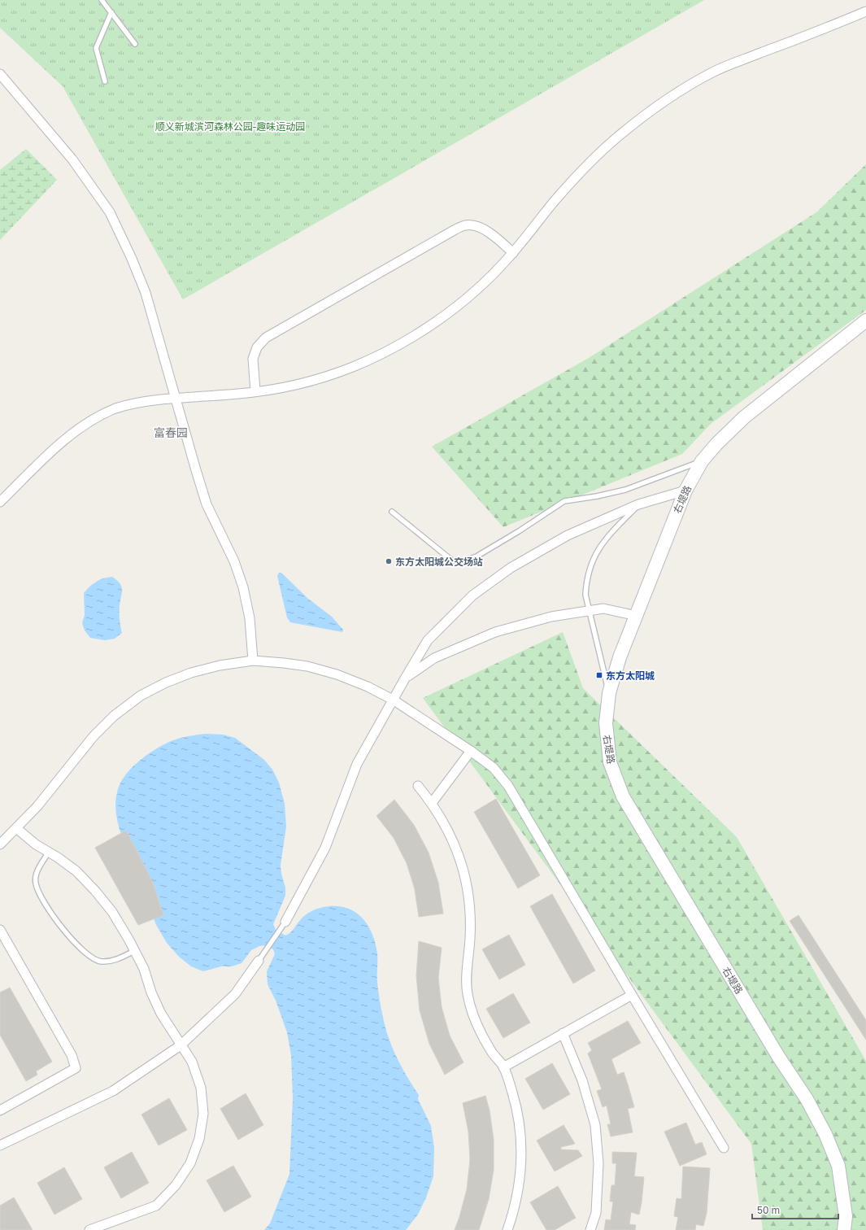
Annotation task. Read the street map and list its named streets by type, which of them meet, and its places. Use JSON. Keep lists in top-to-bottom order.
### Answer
{
  "streets": {
    "main road": ["右堤路"]
  },
  "districts": ["富春园"],
  "parks": ["顺义新城滨河森林公园-趣味运动园"],
  "places": {
    "other": ["东方太阳城公交场站"],
    "transit": ["东方太阳城"]
  },
  "scale_bar": "50 m"
}
